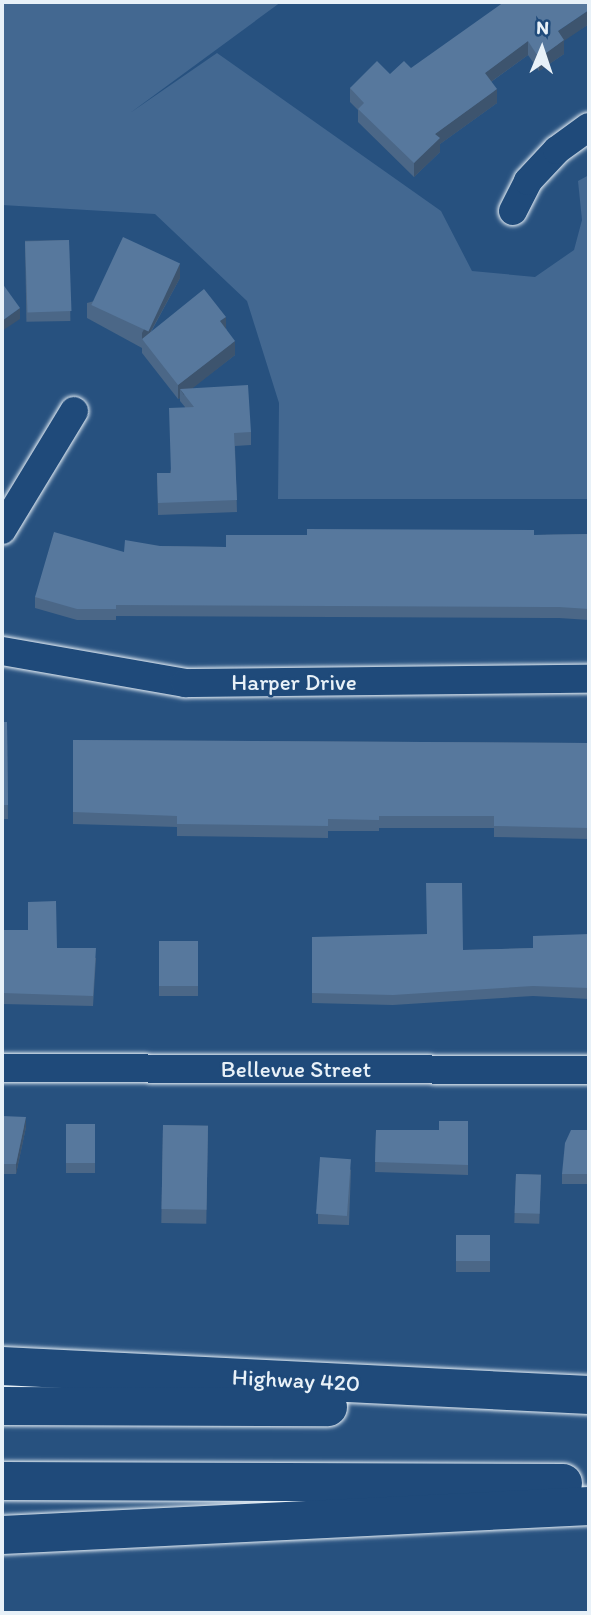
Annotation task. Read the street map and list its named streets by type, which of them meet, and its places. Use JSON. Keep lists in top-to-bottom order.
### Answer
{
  "streets": {
    "highway": ["Highway 420"],
    "street": ["Harper Drive", "Bellevue Street"]
  },
  "north": "top"
}
